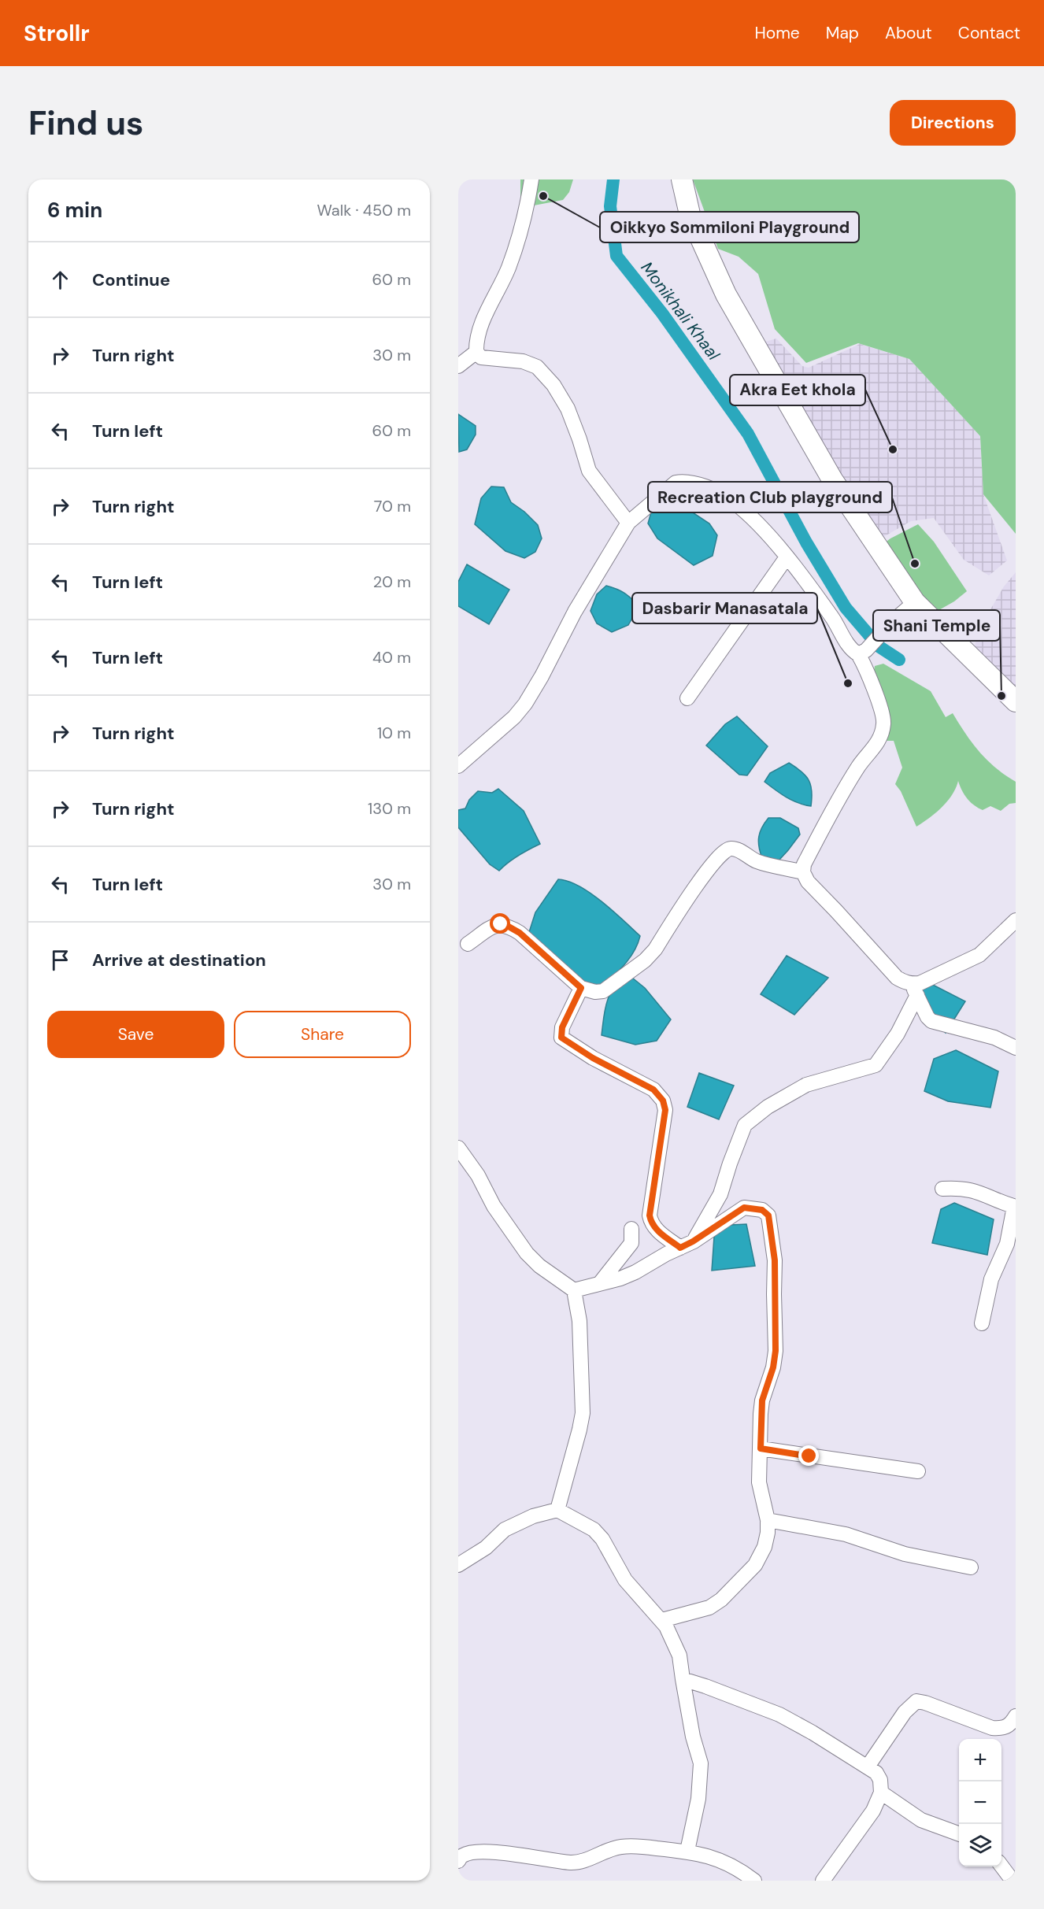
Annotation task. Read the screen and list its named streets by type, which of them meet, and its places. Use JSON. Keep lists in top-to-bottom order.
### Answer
{
  "water": ["Monikhali Khaal"],
  "places": [
    "Oikkyo Sommiloni Playground",
    "Akra Eet khola",
    "Recreation Club playground",
    "Dasbarir Manasatala",
    "Shani Temple"
  ],
  "page": {
    "header": "Strollr",
    "nav": [
      "Home",
      "Map",
      "About",
      "Contact"
    ],
    "buttons": [
      "Directions",
      ["Save", "Share"]
    ],
    "title": "Find us",
    "heading": ["6 min", "Walk · 450 m"],
    "list": [
      ["Continue", "60 m"],
      ["Turn right", "30 m"],
      ["Turn left", "60 m"],
      ["Turn right", "70 m"],
      ["Turn left", "20 m"],
      ["Turn left", "40 m"],
      ["Turn right", "10 m"],
      ["Turn right", "130 m"],
      ["Turn left", "30 m"],
      "Arrive at destination"
    ],
    "map_buttons": ["+", "−"]
  }
}
